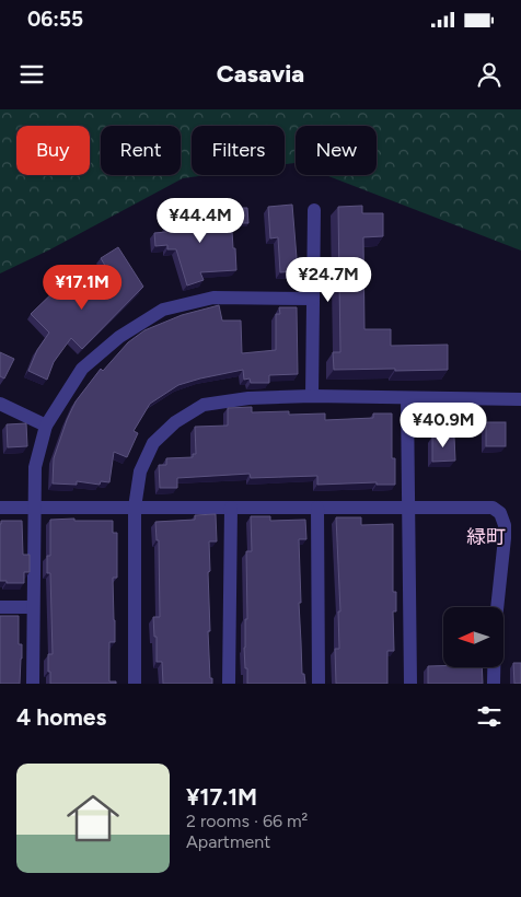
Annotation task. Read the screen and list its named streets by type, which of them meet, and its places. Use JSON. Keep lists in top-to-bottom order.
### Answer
{
  "districts": ["緑町"],
  "north": "left",
  "page": {
    "status": "06:55",
    "header": "Casavia",
    "chip": [
      "Buy",
      "Rent",
      "Filters",
      "New"
    ],
    "price": [
      "¥44.4M",
      "¥24.7M",
      "¥17.1M",
      "¥40.9M"
    ],
    "heading": "4 homes",
    "list": [
      {
        "name": "¥17.1M",
        "note": "2 rooms · 66 m² · Apartment"
      }
    ]
  }
}
